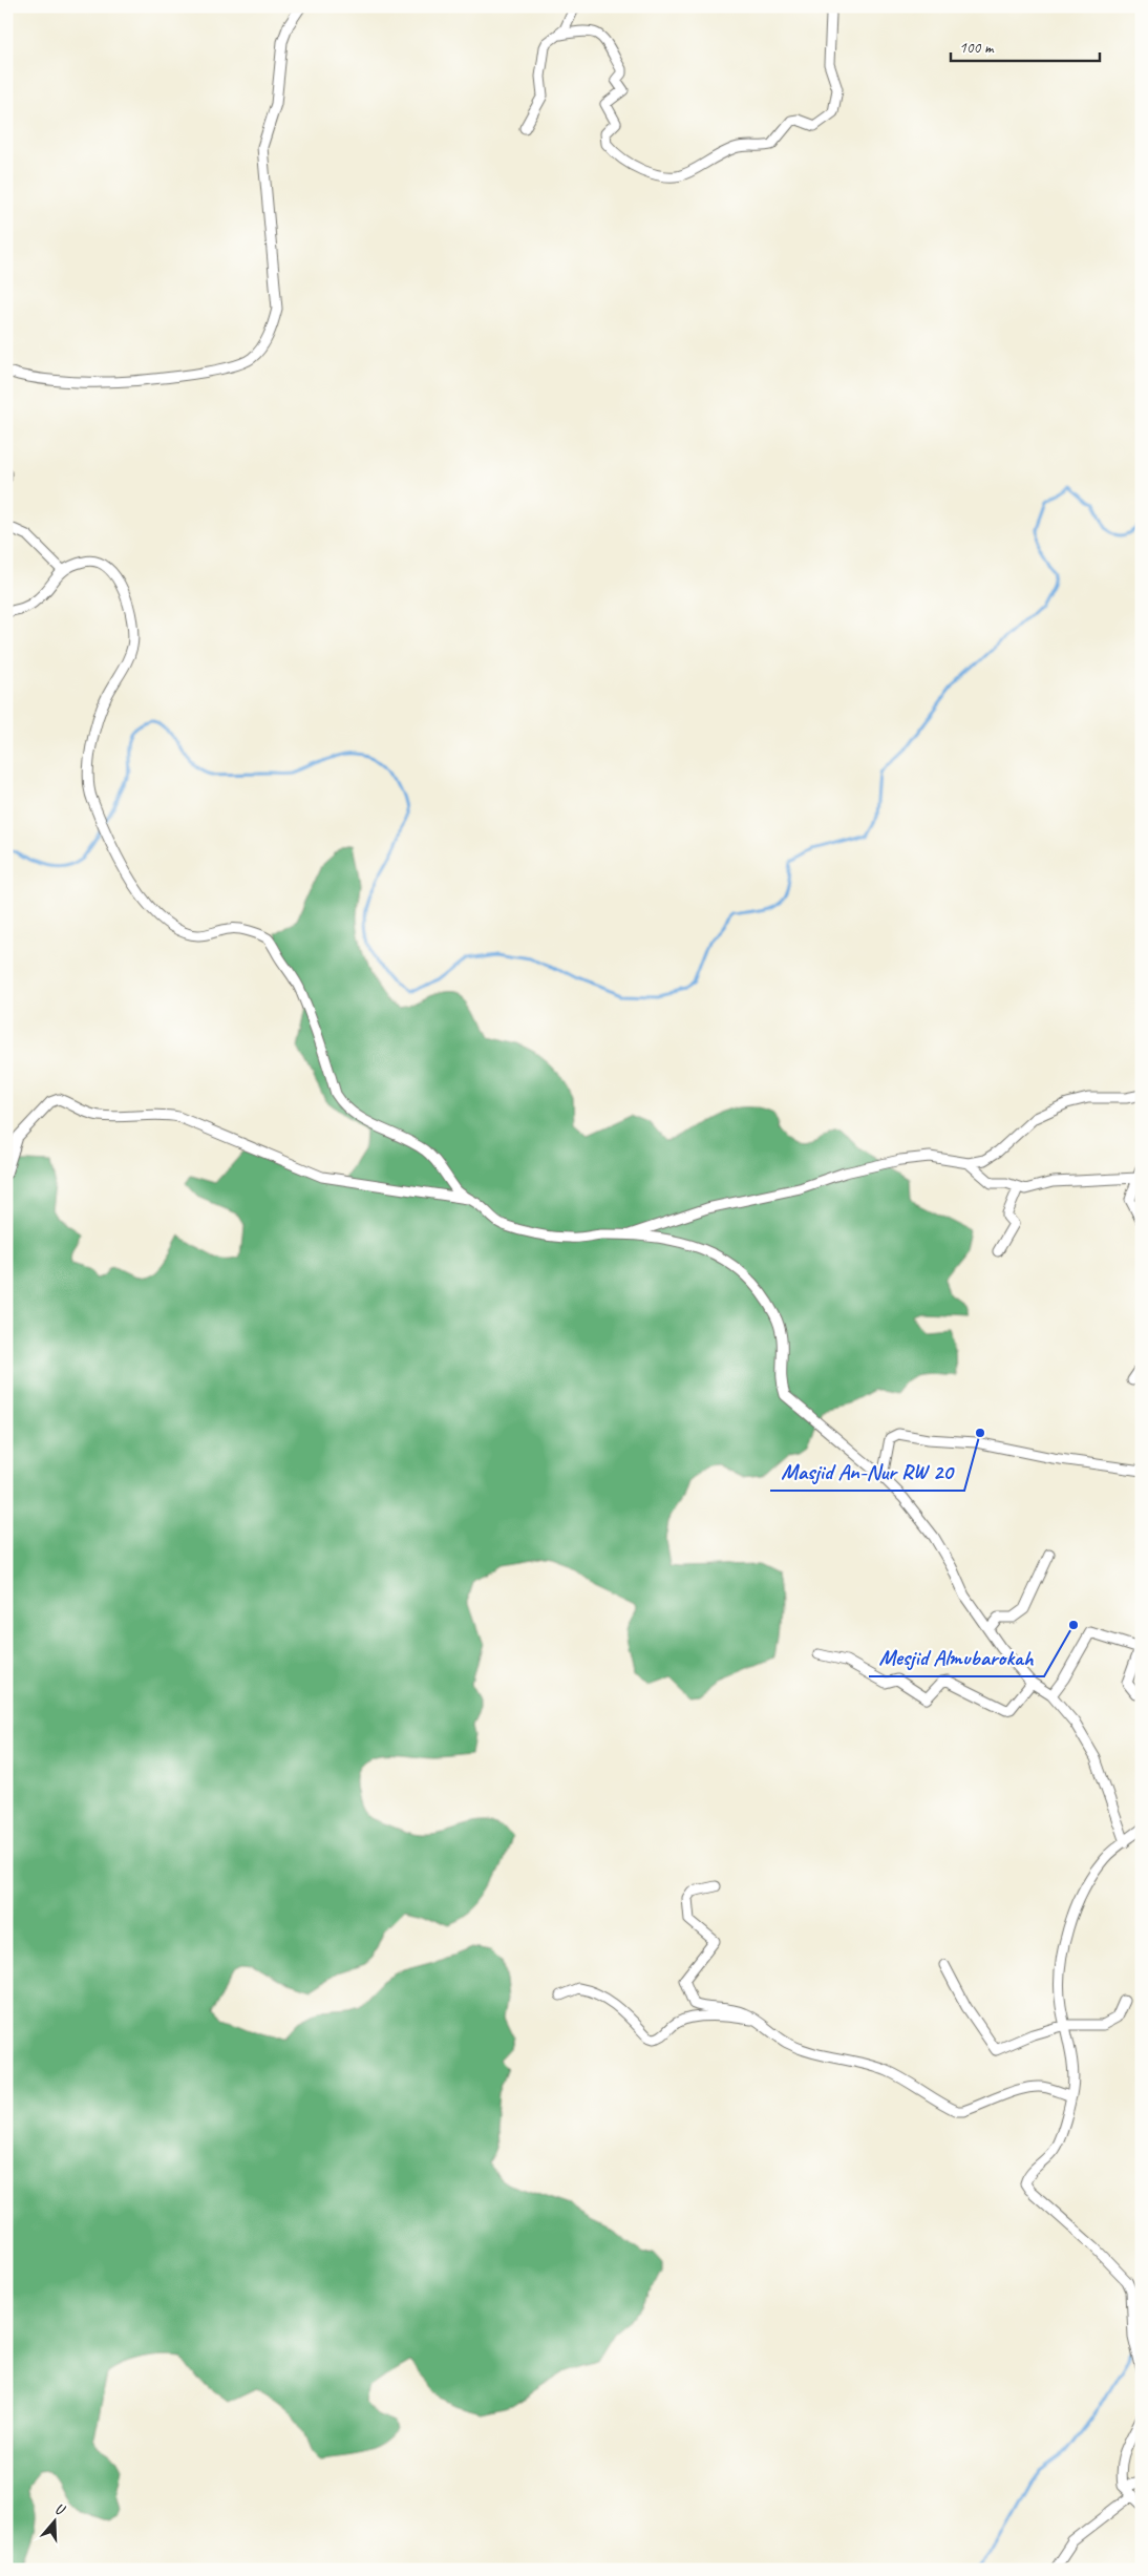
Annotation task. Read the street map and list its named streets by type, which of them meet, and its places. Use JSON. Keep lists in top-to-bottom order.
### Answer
{
  "places": ["Masjid An-Nur RW 20", "Mesjid Almubarokah"],
  "scale_bar": "100 m",
  "north": "top"
}
